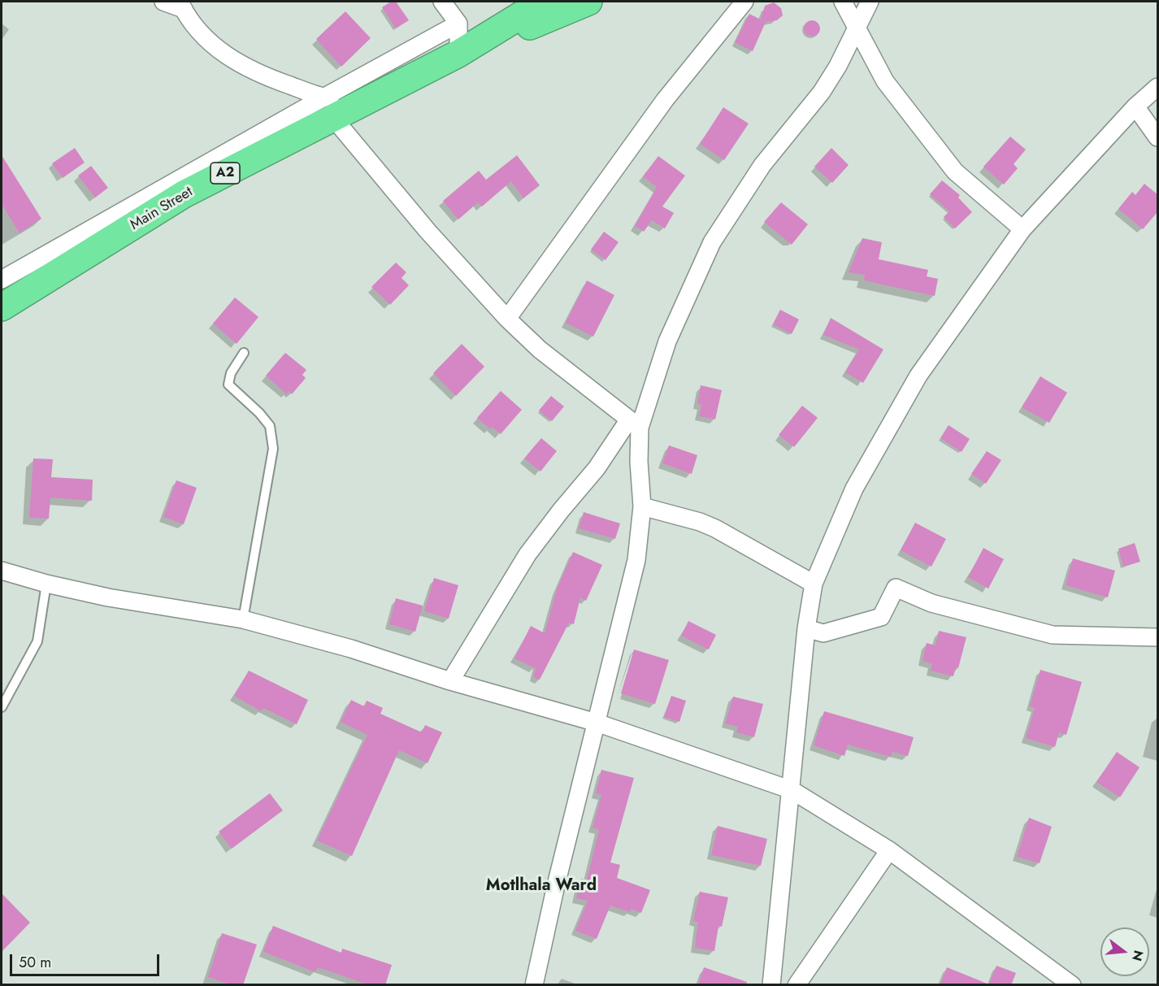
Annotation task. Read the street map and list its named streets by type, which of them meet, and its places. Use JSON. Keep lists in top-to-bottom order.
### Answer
{
  "streets": {
    "highway": ["A2", "Main Street"]
  },
  "districts": ["Motlhala Ward"],
  "scale_bar": "50 m",
  "north": "right"
}
